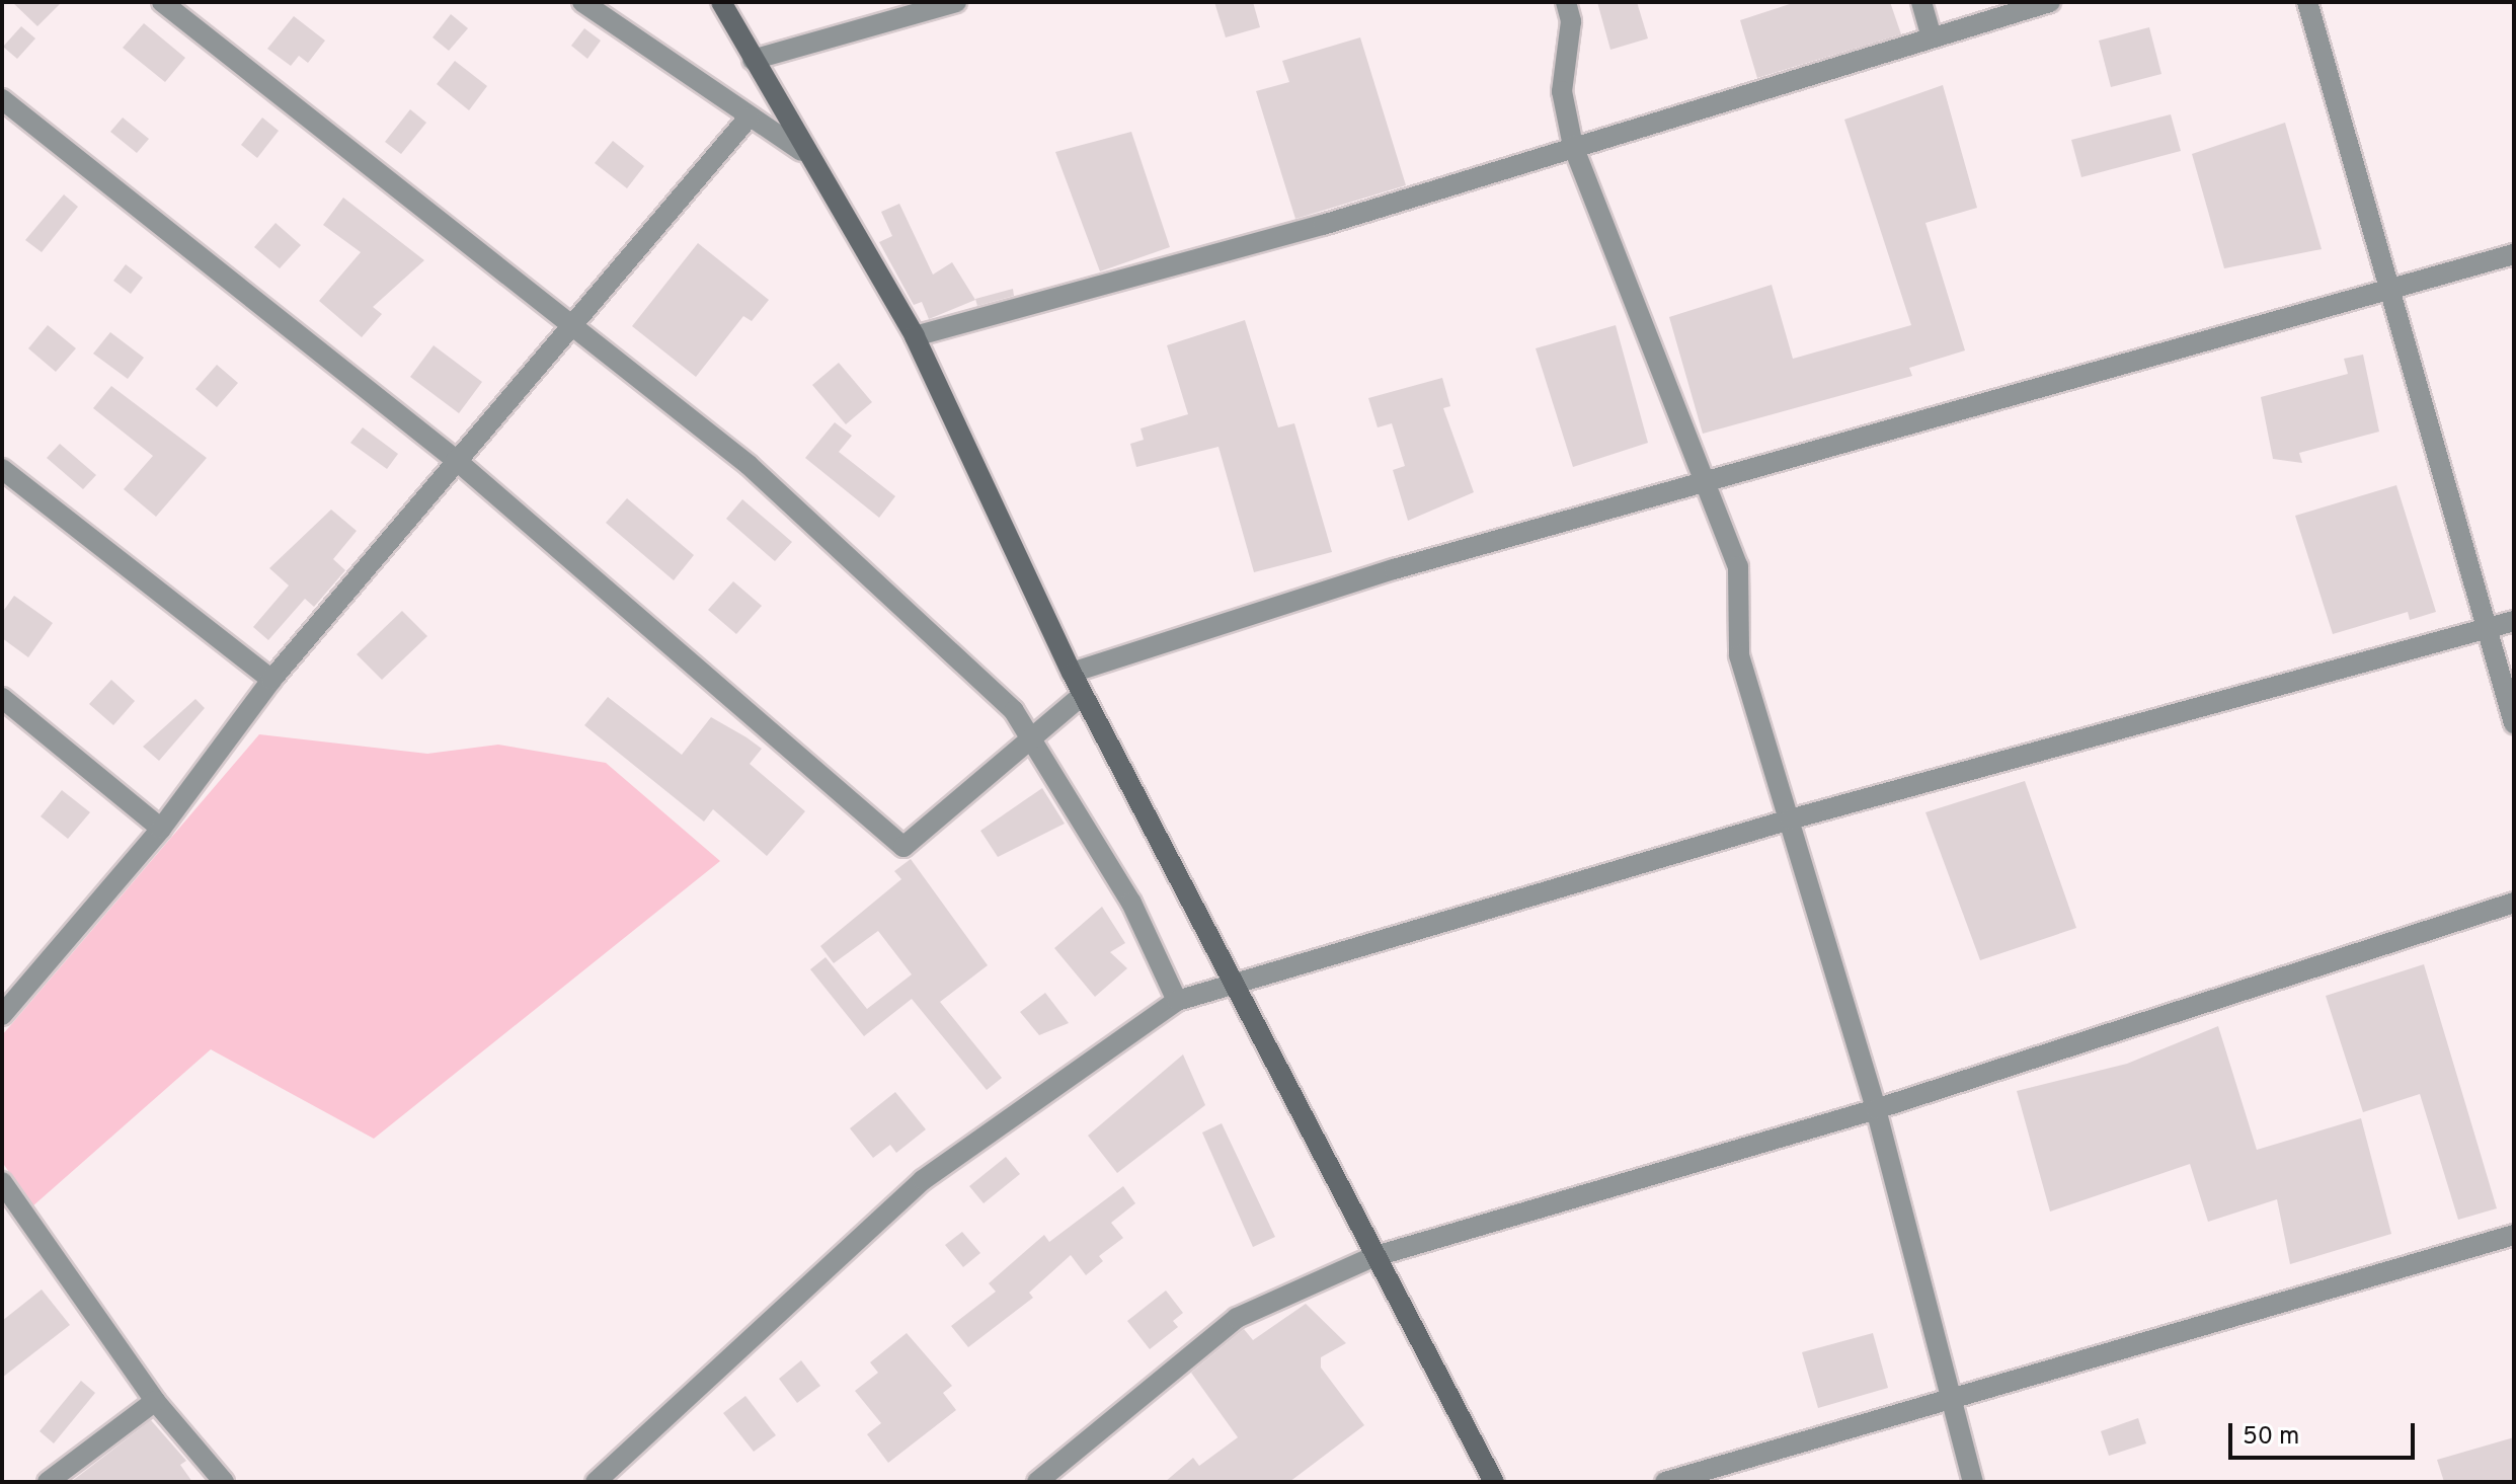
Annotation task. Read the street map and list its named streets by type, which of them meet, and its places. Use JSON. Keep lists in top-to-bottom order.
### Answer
{
  "scale_bar": "50 m"
}
